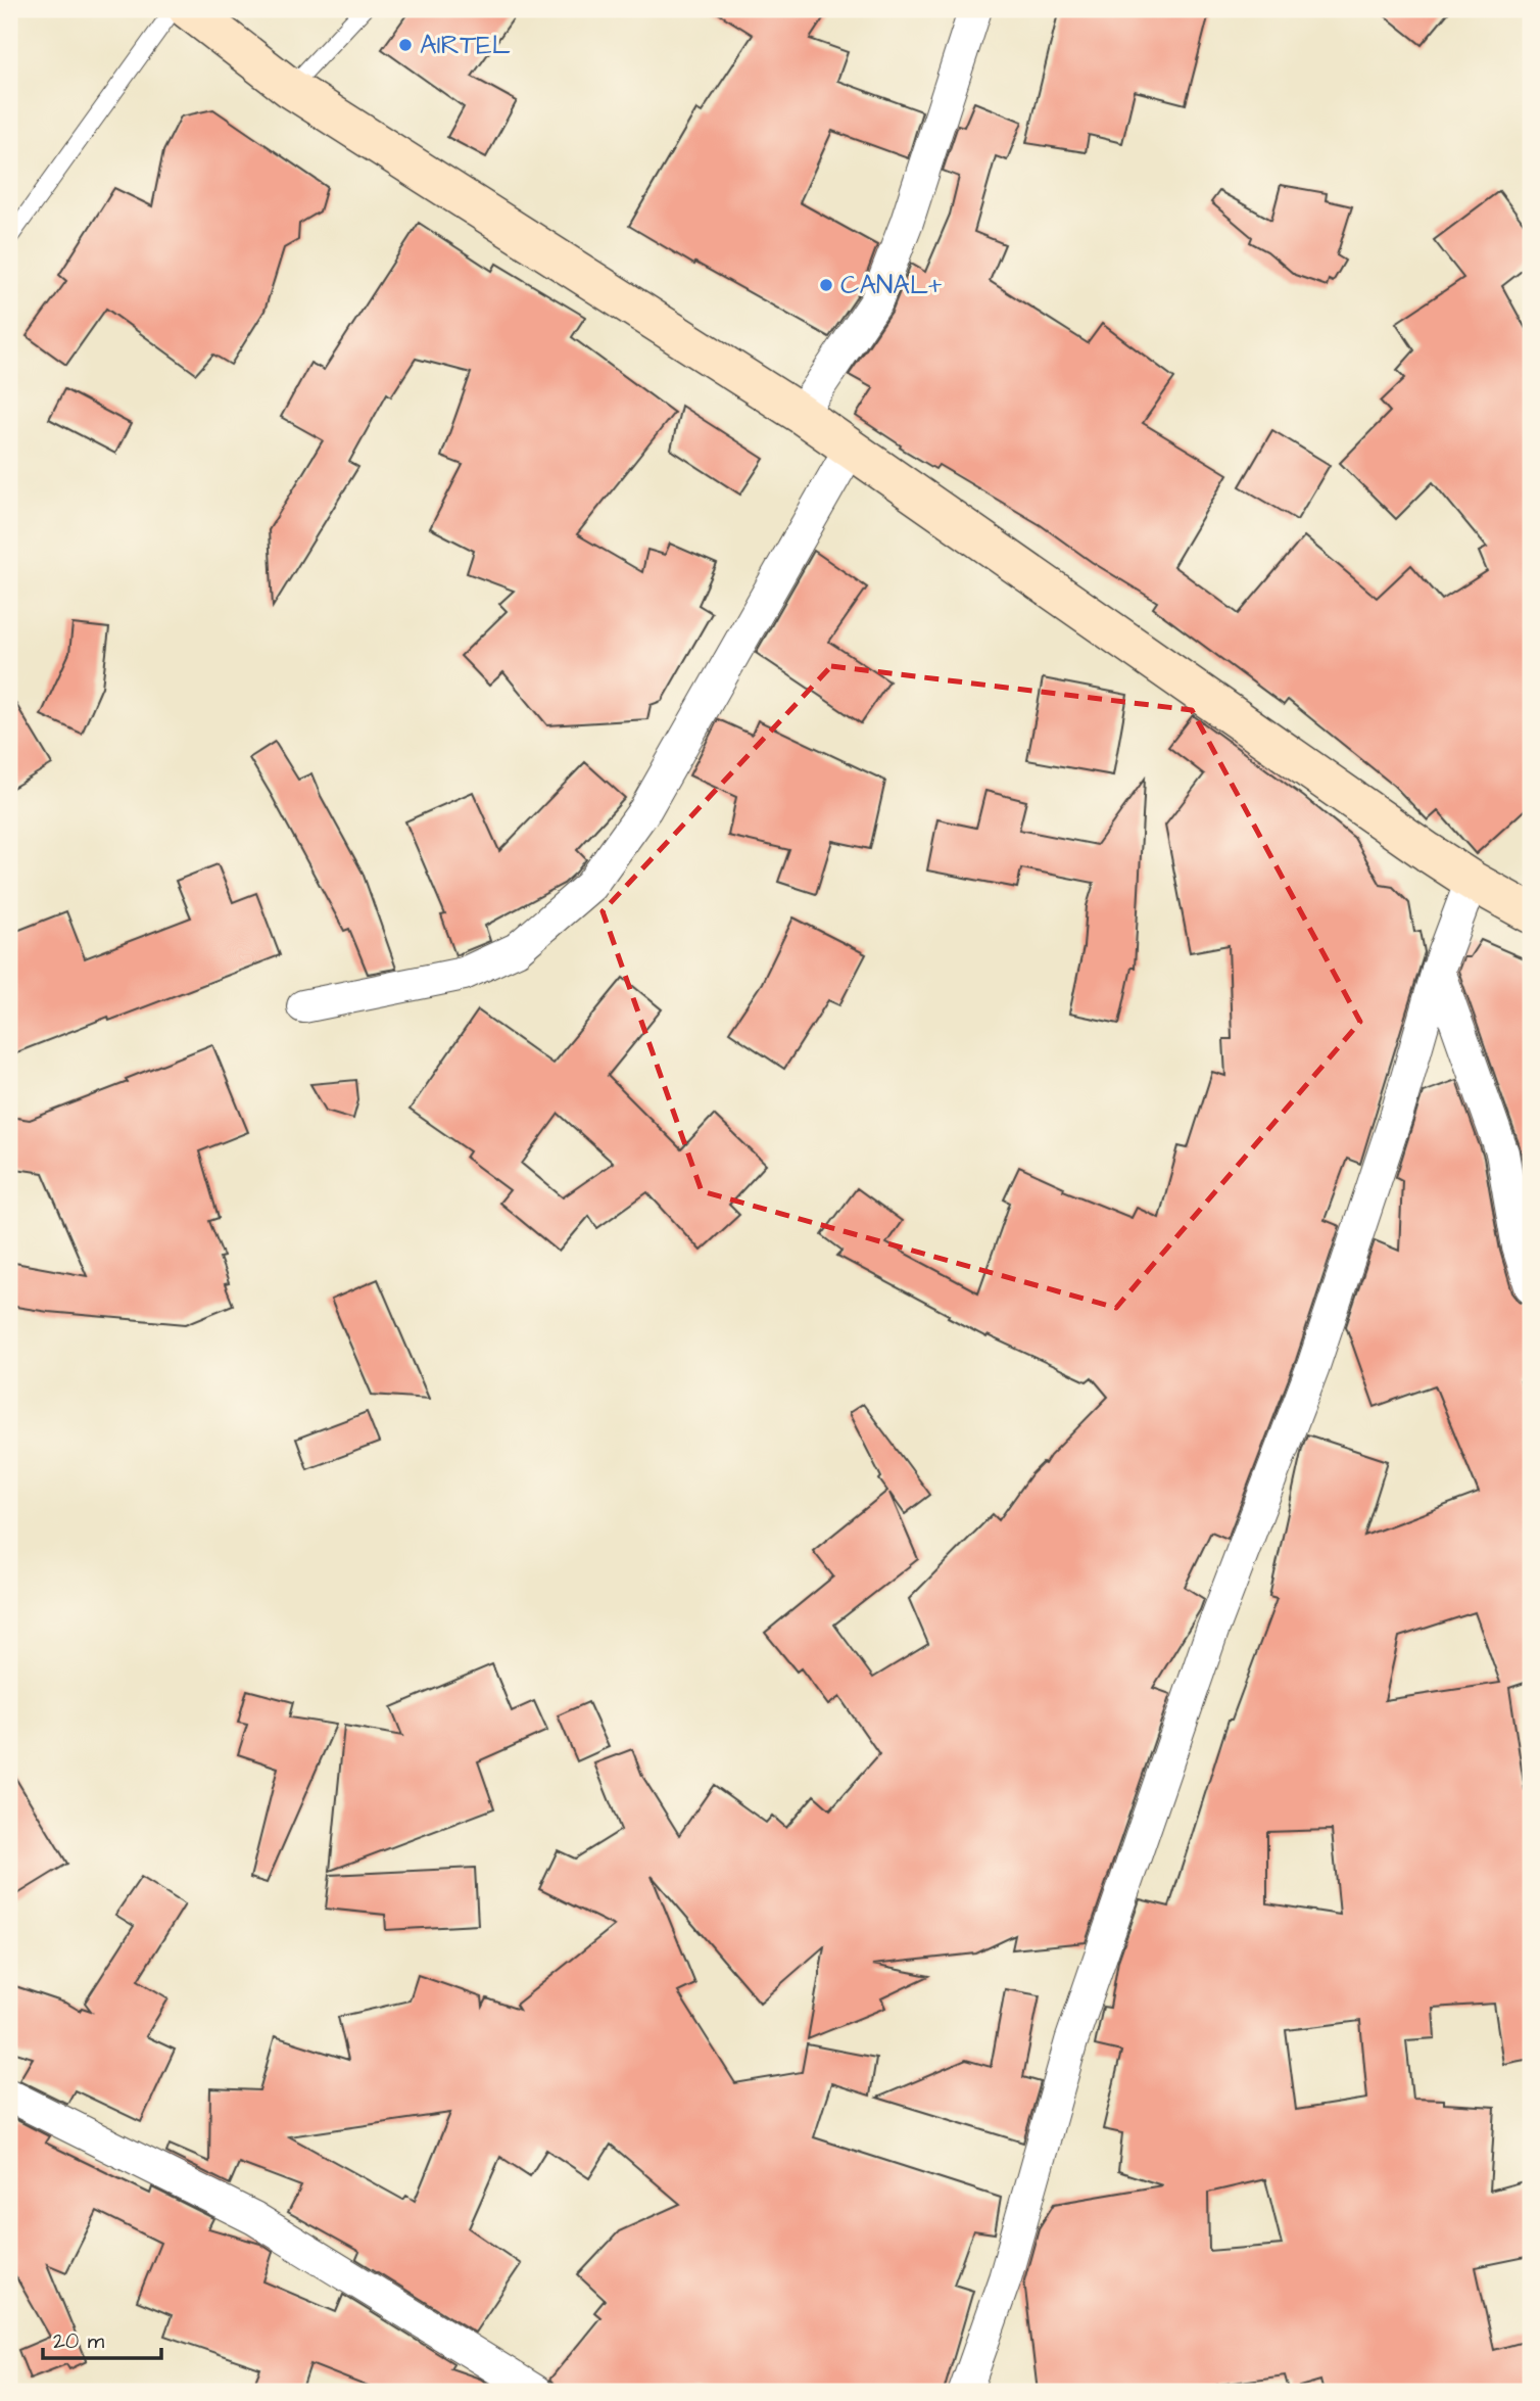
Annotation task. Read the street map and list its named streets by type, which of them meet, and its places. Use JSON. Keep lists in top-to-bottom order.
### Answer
{
  "places": ["AIRTEL", "CANAL+"],
  "scale_bar": "20 m"
}
